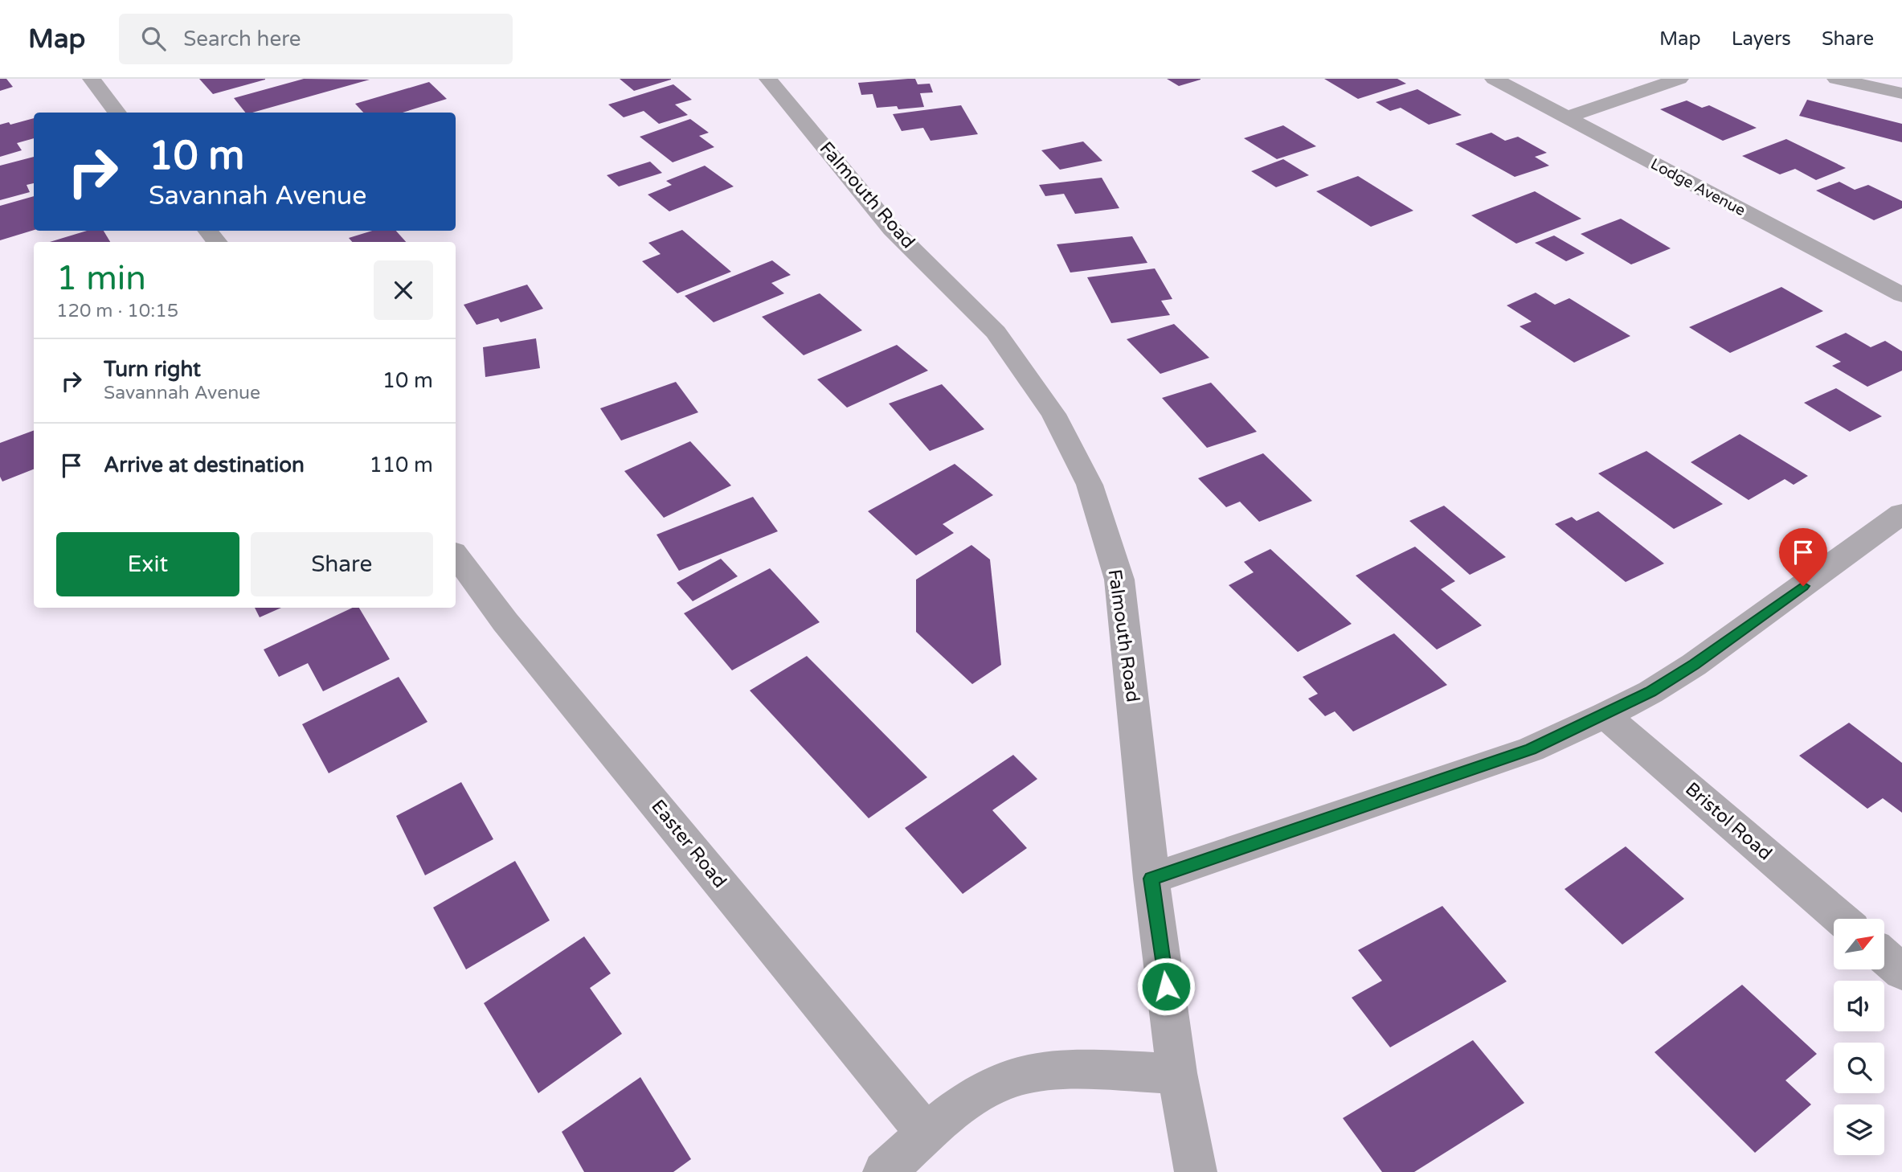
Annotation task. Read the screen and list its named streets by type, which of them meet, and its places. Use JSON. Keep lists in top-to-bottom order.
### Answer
{
  "streets": {
    "street": [
      "Lodge Avenue",
      "Falmouth Road",
      "Bristol Road",
      "Easter Road"
    ]
  },
  "north": "top right",
  "page": {
    "header": "Map",
    "search": "Search here",
    "nav": ["Map", "Layers", "Share"],
    "turn": ["10 m", "Savannah Avenue"],
    "heading": ["1 min", "120 m · 10:15"],
    "list": [
      {
        "name": "Turn right",
        "note": "Savannah Avenue",
        "value": "10 m"
      },
      {
        "name": "Arrive at destination",
        "value": "110 m"
      }
    ],
    "buttons": ["Exit", "Share"]
  }
}
